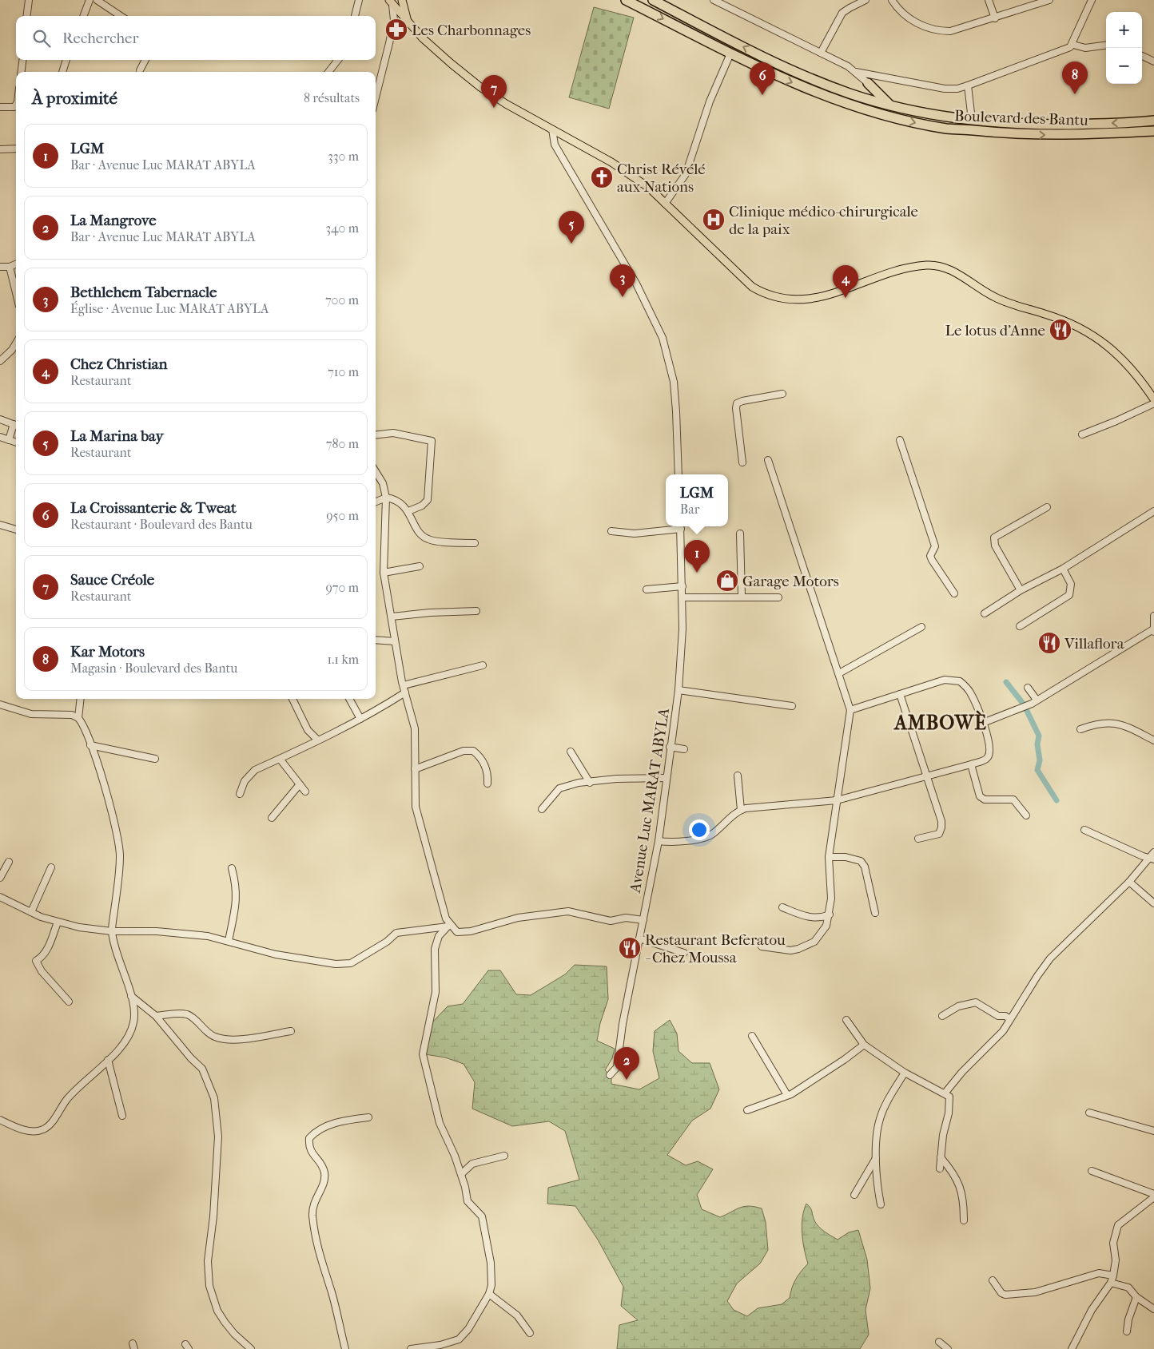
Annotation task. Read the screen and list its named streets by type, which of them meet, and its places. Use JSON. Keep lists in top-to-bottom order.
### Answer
{
  "streets": {
    "highway": ["Boulevard des Bantu"],
    "street": ["Avenue Luc MARAT ABYLA"]
  },
  "districts": ["AMBOWÈ"],
  "places": {
    "pharmacy": ["Les Charbonnages"],
    "church": ["Christ Révélé aux Nations"],
    "hospital": ["Clinique médico-chirurgicale de la paix"],
    "restaurant": ["Le lotus d'Anne", "Villaflora", "Restaurant Beferatou - Chez Moussa"],
    "shop": ["Garage Motors"]
  },
  "page": {
    "map_buttons": ["+", "−"],
    "search": "Rechercher",
    "pins": [
      "8",
      "6",
      "7",
      "5",
      "3",
      "4",
      "1",
      "2"
    ],
    "heading": ["À proximité", "8 résultats"],
    "list": [
      {
        "mark": "1",
        "name": "LGM",
        "note": "Bar · Avenue Luc MARAT ABYLA",
        "value": "330 m"
      },
      {
        "mark": "2",
        "name": "La Mangrove",
        "note": "Bar · Avenue Luc MARAT ABYLA",
        "value": "340 m"
      },
      {
        "mark": "3",
        "name": "Bethlehem Tabernacle",
        "note": "Église · Avenue Luc MARAT ABYLA",
        "value": "700 m"
      },
      {
        "mark": "4",
        "name": "Chez Christian",
        "note": "Restaurant",
        "value": "710 m"
      },
      {
        "mark": "5",
        "name": "La Marina bay",
        "note": "Restaurant",
        "value": "780 m"
      },
      {
        "mark": "6",
        "name": "La Croissanterie & Tweat",
        "note": "Restaurant · Boulevard des Bantu",
        "value": "950 m"
      },
      {
        "mark": "7",
        "name": "Sauce Créole",
        "note": "Restaurant",
        "value": "970 m"
      },
      {
        "mark": "8",
        "name": "Kar Motors",
        "note": "Magasin · Boulevard des Bantu",
        "value": "1.1 km"
      }
    ],
    "popup": ["LGM", "Bar"]
  }
}
